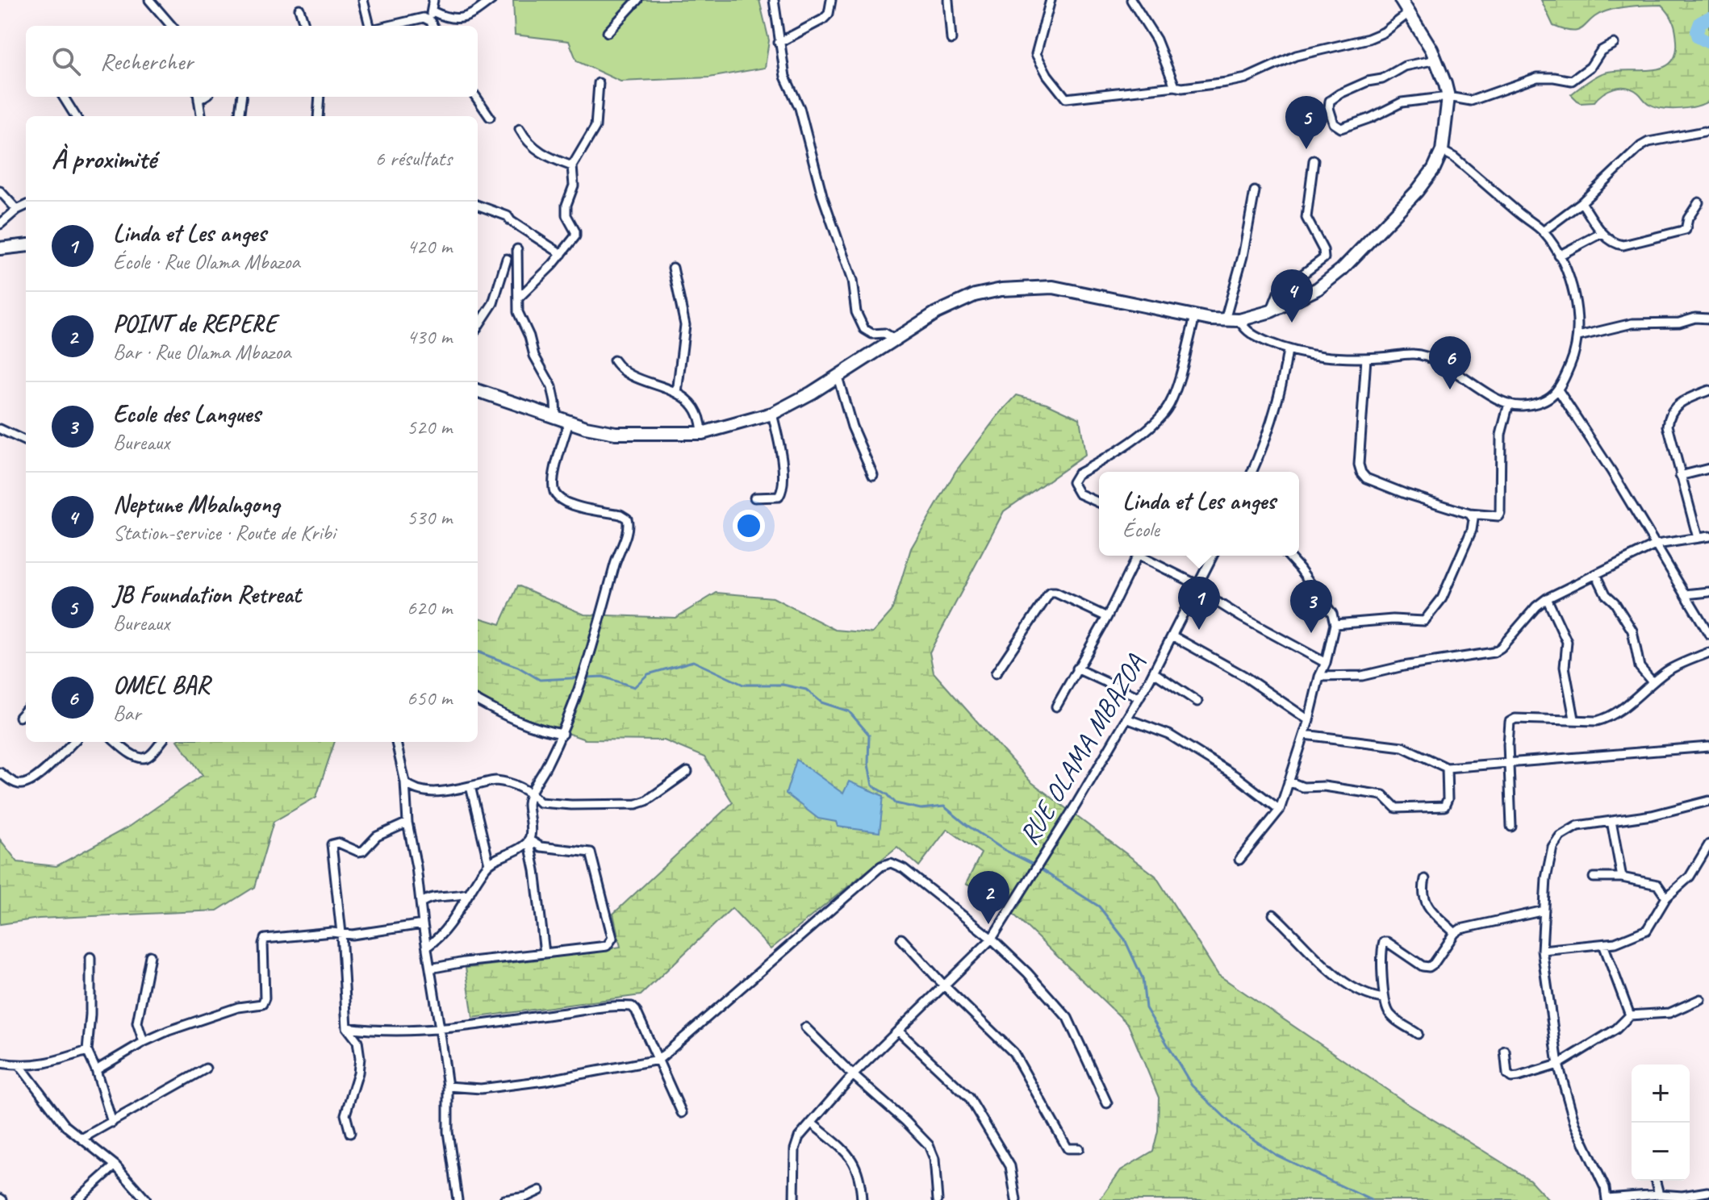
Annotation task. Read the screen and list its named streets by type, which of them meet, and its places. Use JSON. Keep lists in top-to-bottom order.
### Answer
{
  "streets": {
    "street": ["RUE OLAMA MBAZOA"]
  },
  "page": {
    "search": "Rechercher",
    "pins": [
      "5",
      "4",
      "6",
      "1",
      "3",
      "2"
    ],
    "heading": ["À proximité", "6 résultats"],
    "list": [
      {
        "mark": "1",
        "name": "Linda et Les anges",
        "note": "École · Rue Olama Mbazoa",
        "value": "420 m"
      },
      {
        "mark": "2",
        "name": "POINT de REPERE",
        "note": "Bar · Rue Olama Mbazoa",
        "value": "430 m"
      },
      {
        "mark": "3",
        "name": "Ecole des Langues",
        "note": "Bureaux",
        "value": "520 m"
      },
      {
        "mark": "4",
        "name": "Neptune Mbalngong",
        "note": "Station-service · Route de Kribi",
        "value": "530 m"
      },
      {
        "mark": "5",
        "name": "JB Foundation Retreat",
        "note": "Bureaux",
        "value": "620 m"
      },
      {
        "mark": "6",
        "name": "OMEL BAR",
        "note": "Bar",
        "value": "650 m"
      }
    ],
    "popup": ["Linda et Les anges", "École"],
    "map_buttons": ["+", "−"]
  }
}
